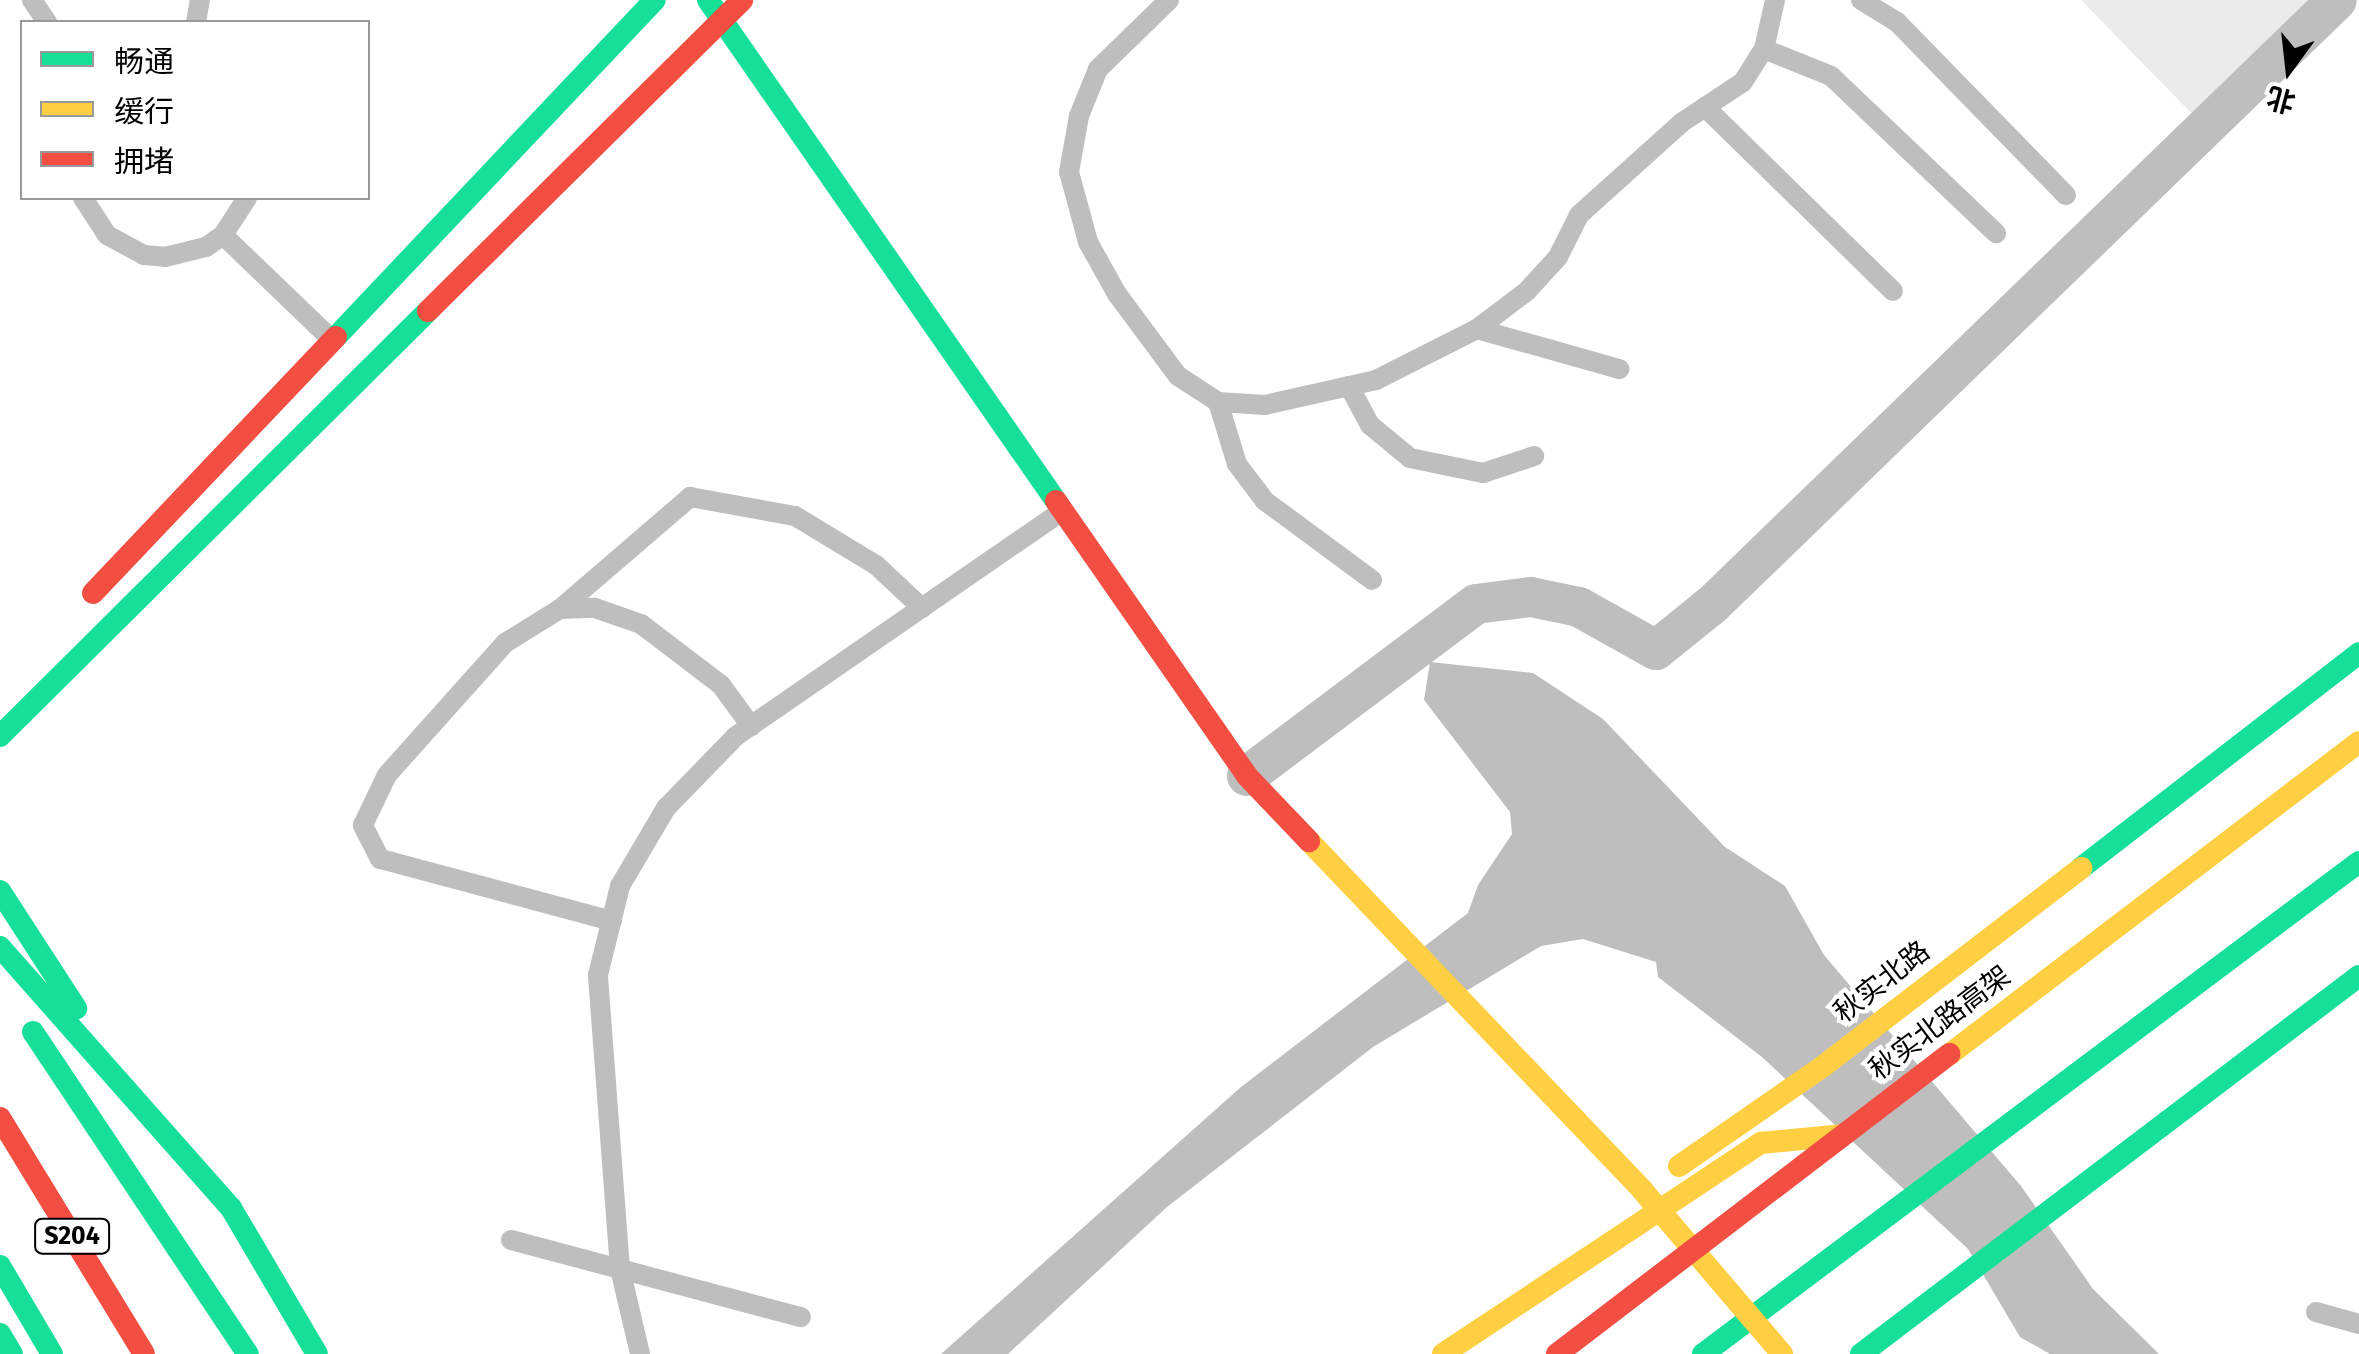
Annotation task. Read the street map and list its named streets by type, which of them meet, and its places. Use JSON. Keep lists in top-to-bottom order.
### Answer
{
  "streets": {
    "main road": ["秋实北路", "秋实北路高架", "S204"]
  },
  "legend": ["畅通", "缓行", "拥堵"],
  "north": "bottom"
}
